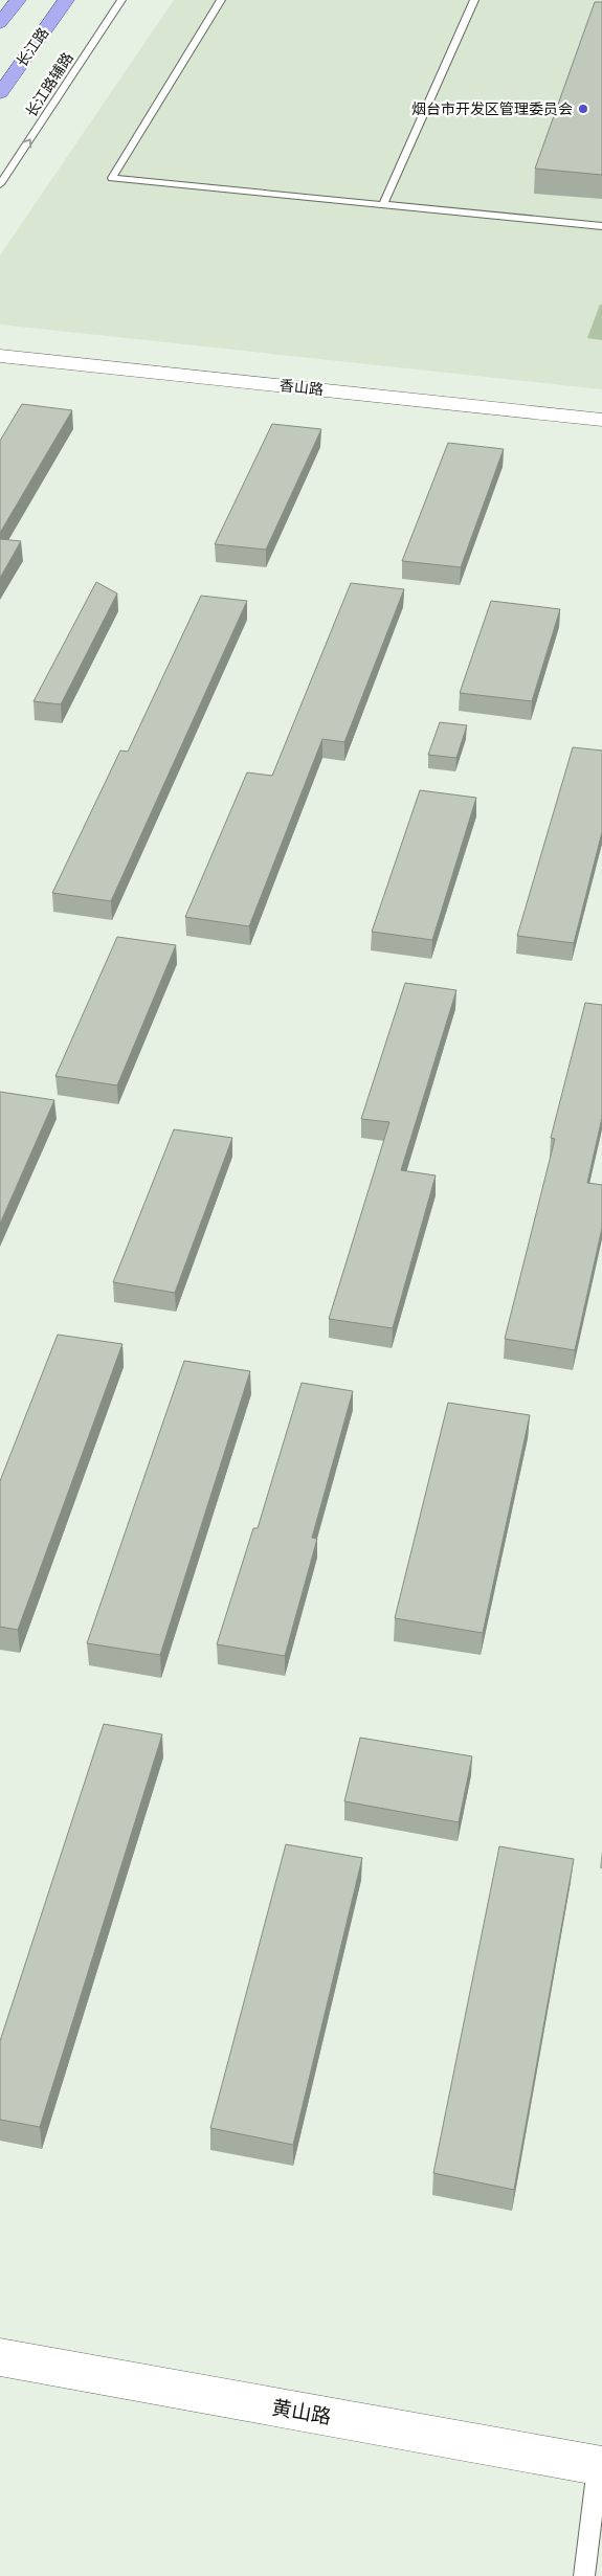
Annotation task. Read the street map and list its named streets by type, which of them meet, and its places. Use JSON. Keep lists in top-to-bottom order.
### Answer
{
  "streets": {
    "main road": ["长江路"],
    "street": ["香山路", "黄山路"],
    "lane": ["长江路辅路"]
  },
  "one_way": ["长江路辅路"],
  "places": ["烟台市开发区管理委员会"]
}
